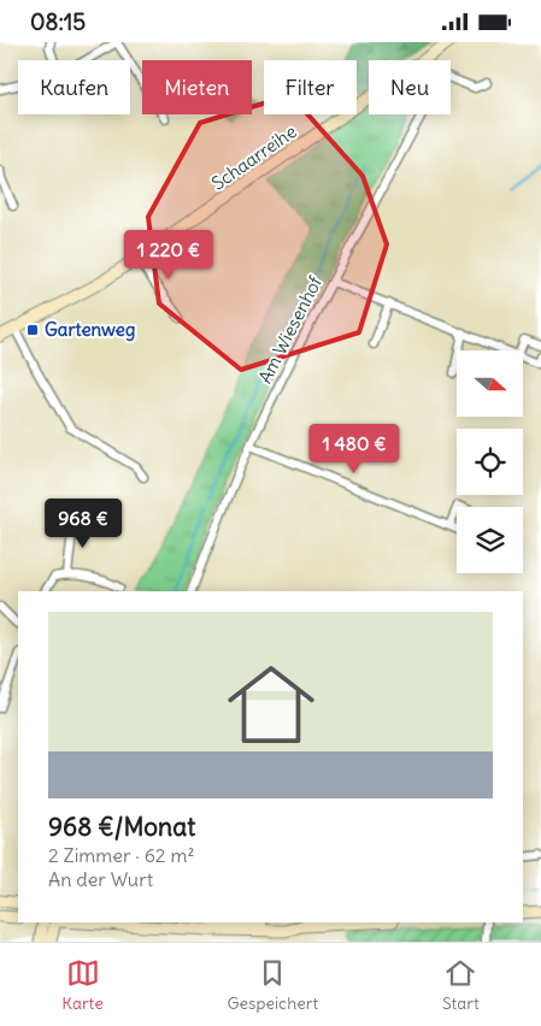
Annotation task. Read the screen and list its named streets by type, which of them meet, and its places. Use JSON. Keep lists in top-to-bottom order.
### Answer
{
  "streets": {
    "main road": ["Schaarreihe"],
    "street": ["Am Wiesenhof"]
  },
  "places": {
    "transit": ["Gartenweg"]
  },
  "north": "right",
  "page": {
    "status": "08:15",
    "chip": [
      "Kaufen",
      "Mieten",
      "Filter",
      "Neu"
    ],
    "price": ["1 220 €", "1 480 €", "968 €"],
    "list": [
      {
        "name": "968 €/Monat",
        "note": "2 Zimmer · 62 m² · An der Wurt"
      }
    ],
    "tabs": ["Karte", "Gespeichert", "Start"]
  }
}
